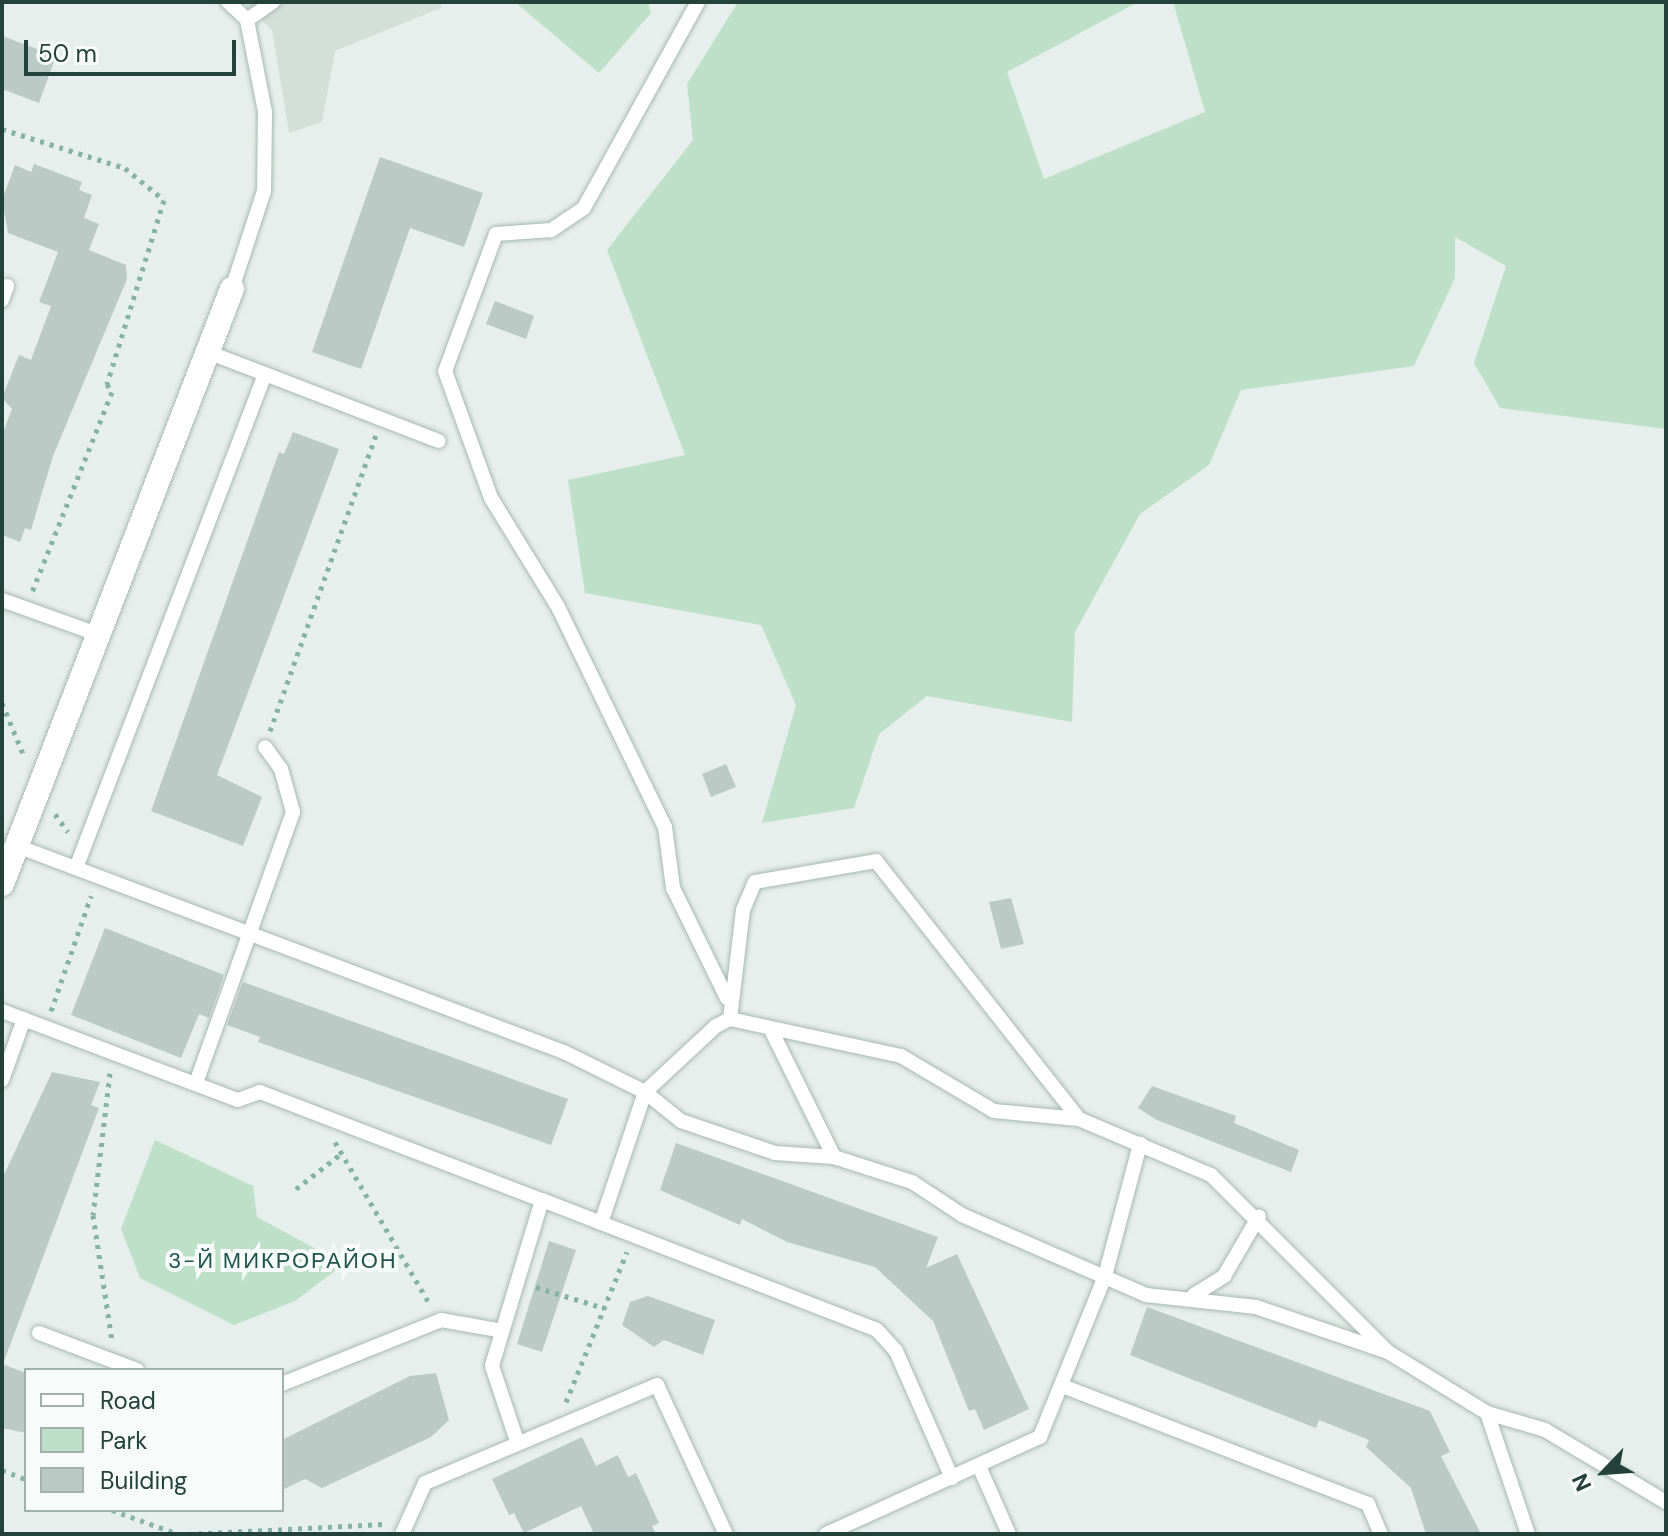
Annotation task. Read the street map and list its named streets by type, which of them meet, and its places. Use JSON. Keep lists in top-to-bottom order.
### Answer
{
  "districts": ["3-Й МИКРОРАЙОН"],
  "legend": ["Road", "Park", "Building"],
  "scale_bar": "50 m",
  "north": "bottom left"
}
